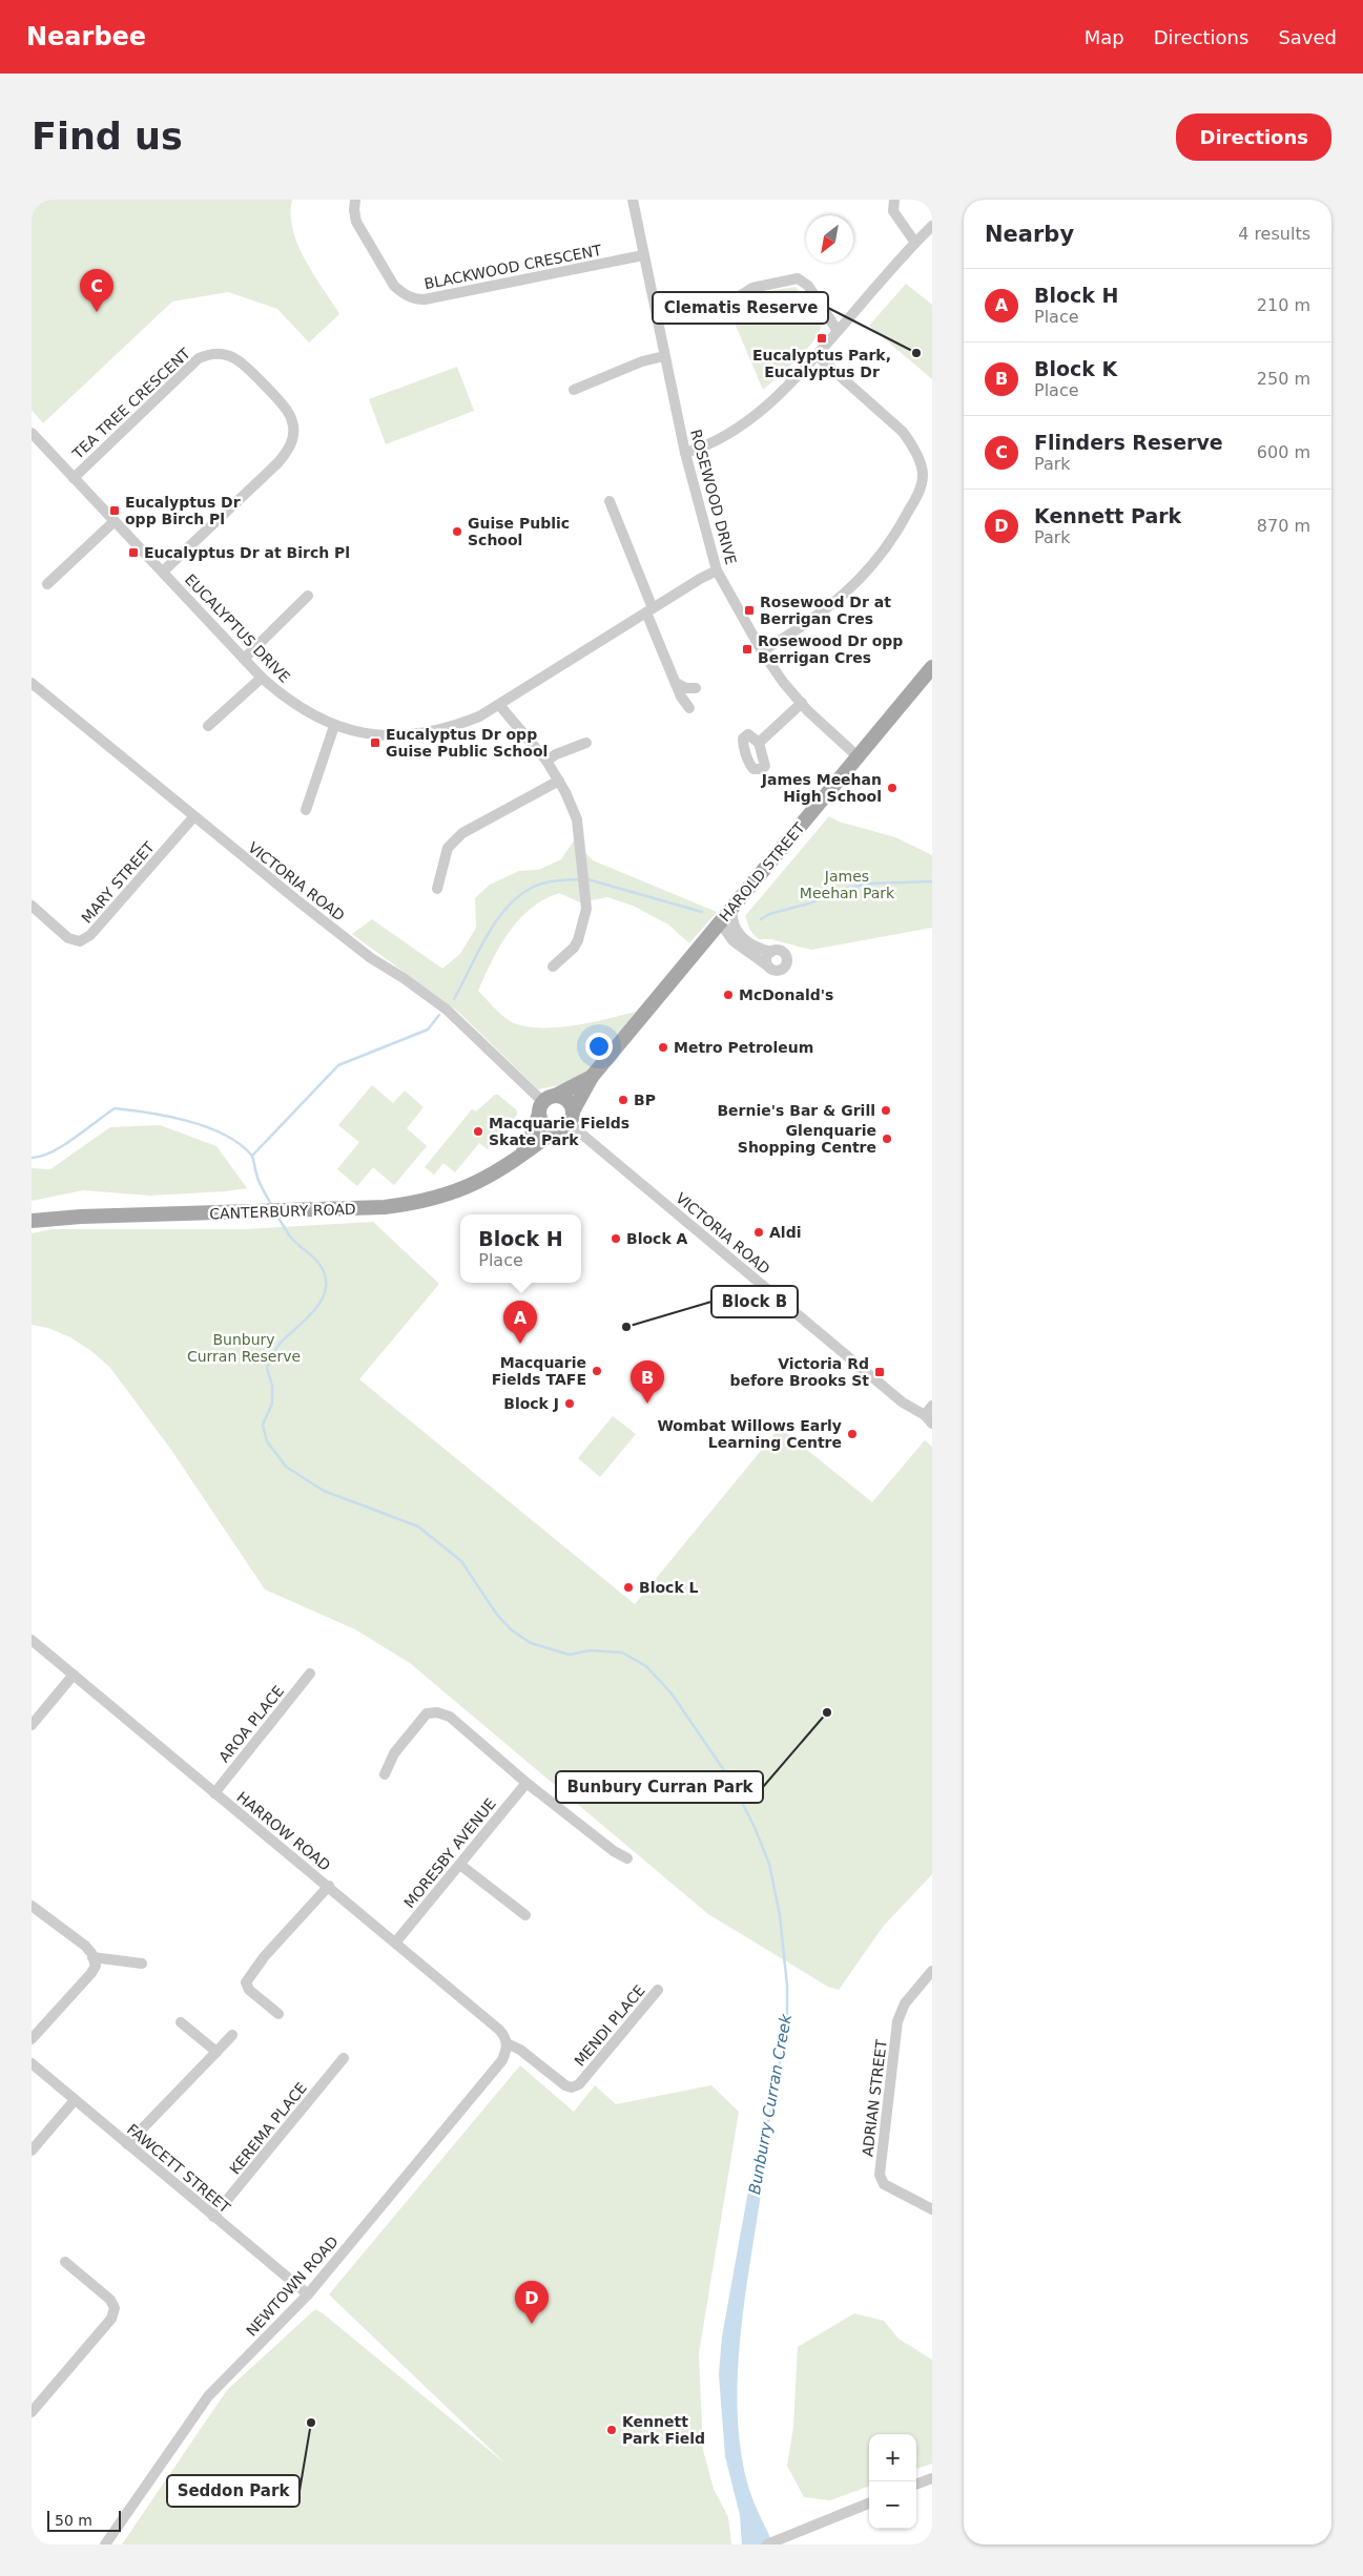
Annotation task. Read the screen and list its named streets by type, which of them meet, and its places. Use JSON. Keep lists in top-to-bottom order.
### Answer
{
  "streets": {
    "main road": ["HAROLD STREET", "CANTERBURY ROAD"],
    "street": [
      "BLACKWOOD CRESCENT",
      "TEA TREE CRESCENT",
      "ROSEWOOD DRIVE",
      "EUCALYPTUS DRIVE",
      "VICTORIA ROAD",
      "MARY STREET",
      "AROA PLACE",
      "HARROW ROAD",
      "MORESBY AVENUE",
      "MENDI PLACE",
      "ADRIAN STREET",
      "KEREMA PLACE",
      "FAWCETT STREET",
      "NEWTOWN ROAD"
    ]
  },
  "crossings": [
    ["BLACKWOOD CRESCENT", "ROSEWOOD DRIVE"],
    ["TEA TREE CRESCENT", "EUCALYPTUS DRIVE"],
    ["ROSEWOOD DRIVE", "EUCALYPTUS DRIVE"],
    ["ROSEWOOD DRIVE", "HAROLD STREET"],
    ["HAROLD STREET", "VICTORIA ROAD"],
    ["HAROLD STREET", "CANTERBURY ROAD"],
    ["VICTORIA ROAD", "MARY STREET"],
    ["VICTORIA ROAD", "CANTERBURY ROAD"],
    ["AROA PLACE", "HARROW ROAD"],
    ["HARROW ROAD", "MORESBY AVENUE"],
    ["HARROW ROAD", "MENDI PLACE"],
    ["HARROW ROAD", "NEWTOWN ROAD"],
    ["MENDI PLACE", "NEWTOWN ROAD"],
    ["KEREMA PLACE", "FAWCETT STREET"],
    ["FAWCETT STREET", "NEWTOWN ROAD"]
  ],
  "water": ["Bunburry Curran Creek"],
  "parks": ["James Meehan Park", "Bunbury Curran Reserve"],
  "places": {
    "transit": [
      "Eucalyptus Park, Eucalyptus Dr",
      "Eucalyptus Dr opp Birch Pl",
      "Eucalyptus Dr at Birch Pl",
      "Rosewood Dr at Berrigan Cres",
      "Rosewood Dr opp Berrigan Cres",
      "Eucalyptus Dr opp Guise Public School",
      "Victoria Rd before Brooks St"
    ],
    "other": [
      "Clematis Reserve",
      "Guise Public School",
      "James Meehan High School",
      "McDonald's",
      "Metro Petroleum",
      "BP",
      "Bernie's Bar & Grill",
      "Macquarie Fields Skate Park",
      "Glenquarie Shopping Centre",
      "Aldi",
      "Block A",
      "Block B",
      "Macquarie Fields TAFE",
      "Block J",
      "Wombat Willows Early Learning Centre",
      "Block L",
      "Bunbury Curran Park",
      "Seddon Park",
      "Kennett Park Field"
    ]
  },
  "scale_bar": "50 m",
  "north": "bottom left",
  "page": {
    "header": "Nearbee",
    "nav": ["Map", "Directions", "Saved"],
    "buttons": "Directions",
    "title": "Find us",
    "heading": ["Nearby", "4 results"],
    "list": [
      {
        "mark": "A",
        "name": "Block H",
        "note": "Place",
        "value": "210 m"
      },
      {
        "mark": "B",
        "name": "Block K",
        "note": "Place",
        "value": "250 m"
      },
      {
        "mark": "C",
        "name": "Flinders Reserve",
        "note": "Park",
        "value": "600 m"
      },
      {
        "mark": "D",
        "name": "Kennett Park",
        "note": "Park",
        "value": "870 m"
      }
    ],
    "pins": [
      "C",
      "A",
      "B",
      "D"
    ],
    "popup": ["Block H", "Place"],
    "map_buttons": ["+", "−"],
    "scale": "50 m"
  }
}
